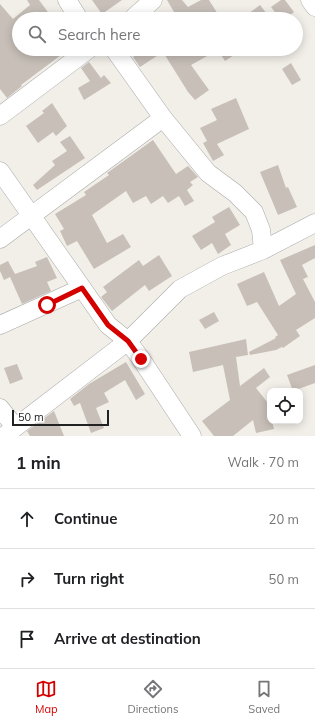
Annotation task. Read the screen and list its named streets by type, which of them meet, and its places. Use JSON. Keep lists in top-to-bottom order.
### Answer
{
  "scale_bar": "50 m",
  "page": {
    "search": "Search here",
    "scale": "50 m",
    "heading": ["1 min", "Walk · 70 m"],
    "list": [
      ["Continue", "20 m"],
      ["Turn right", "50 m"],
      "Arrive at destination"
    ],
    "nav": ["Map", "Directions", "Saved"]
  }
}
